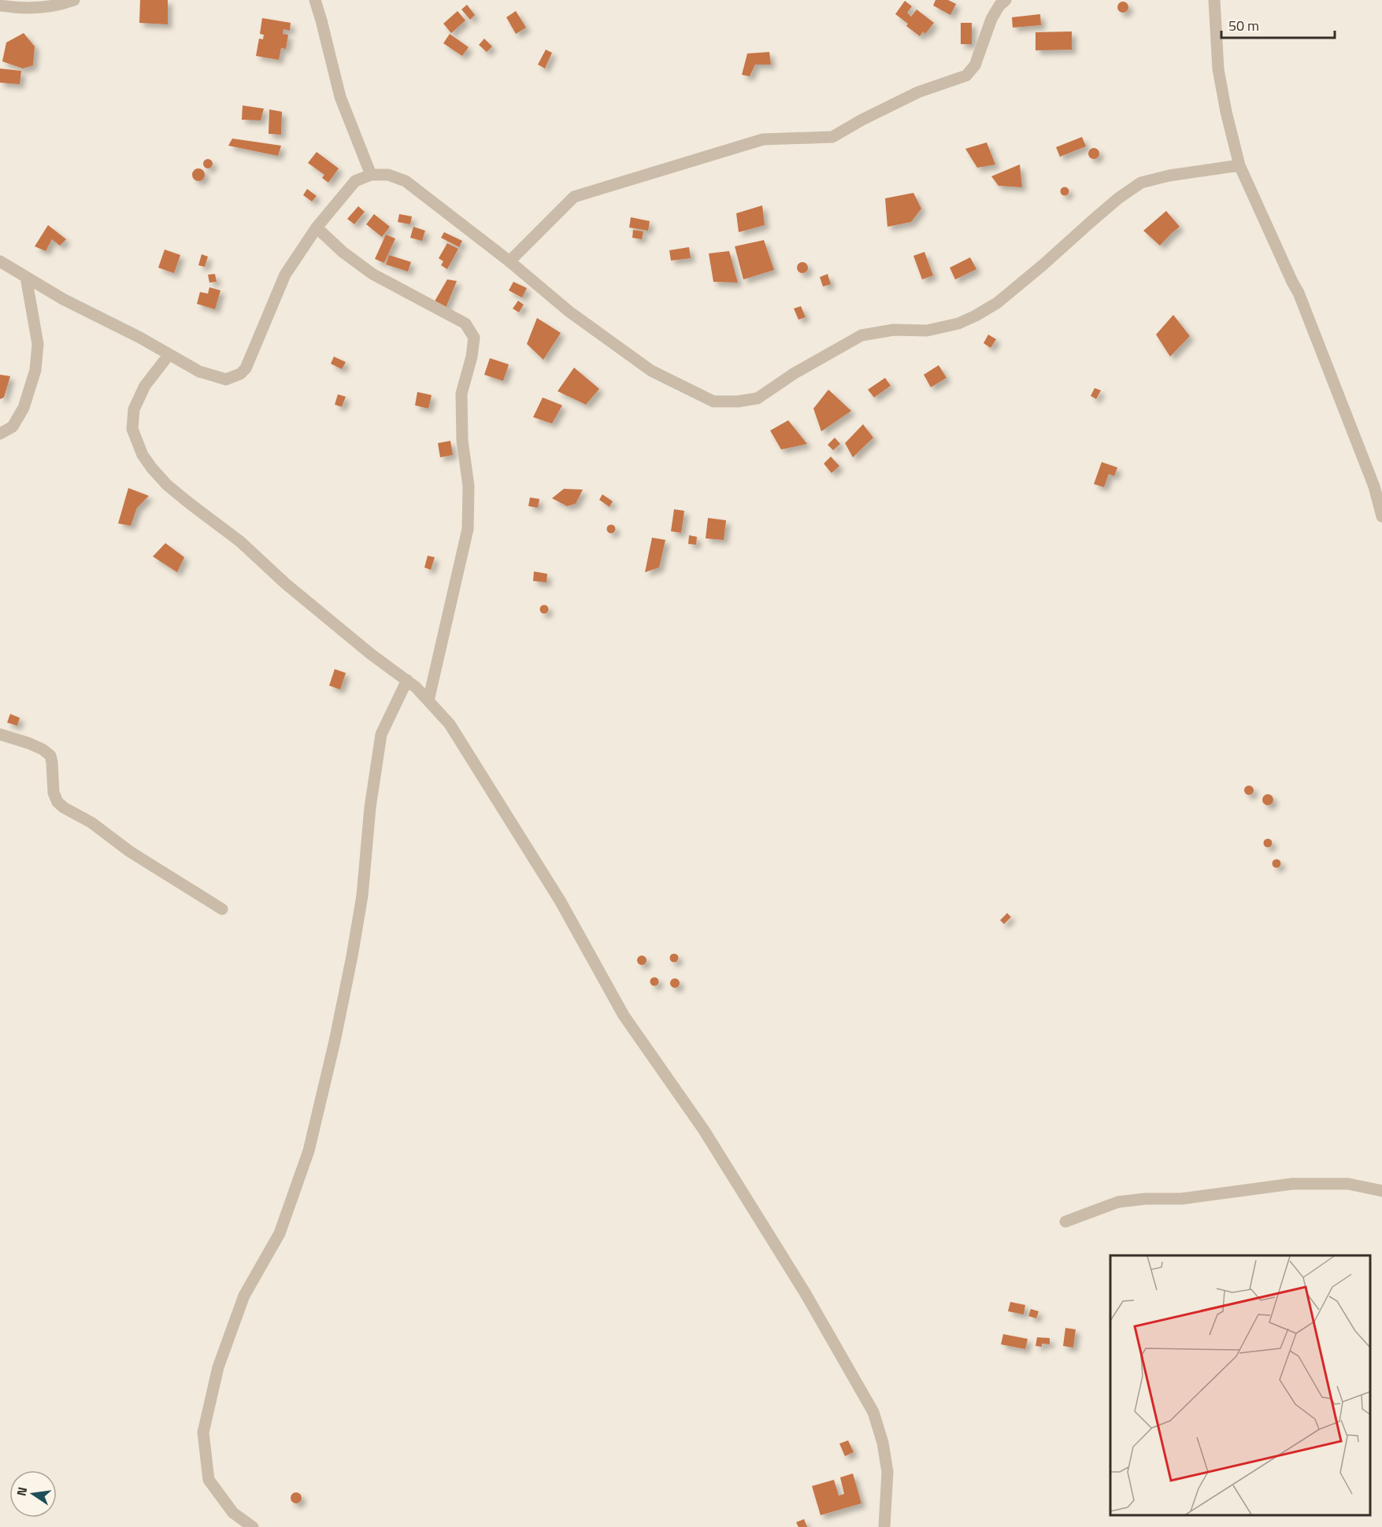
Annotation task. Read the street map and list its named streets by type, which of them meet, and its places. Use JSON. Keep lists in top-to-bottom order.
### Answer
{
  "scale_bar": "50 m",
  "north": "left"
}
